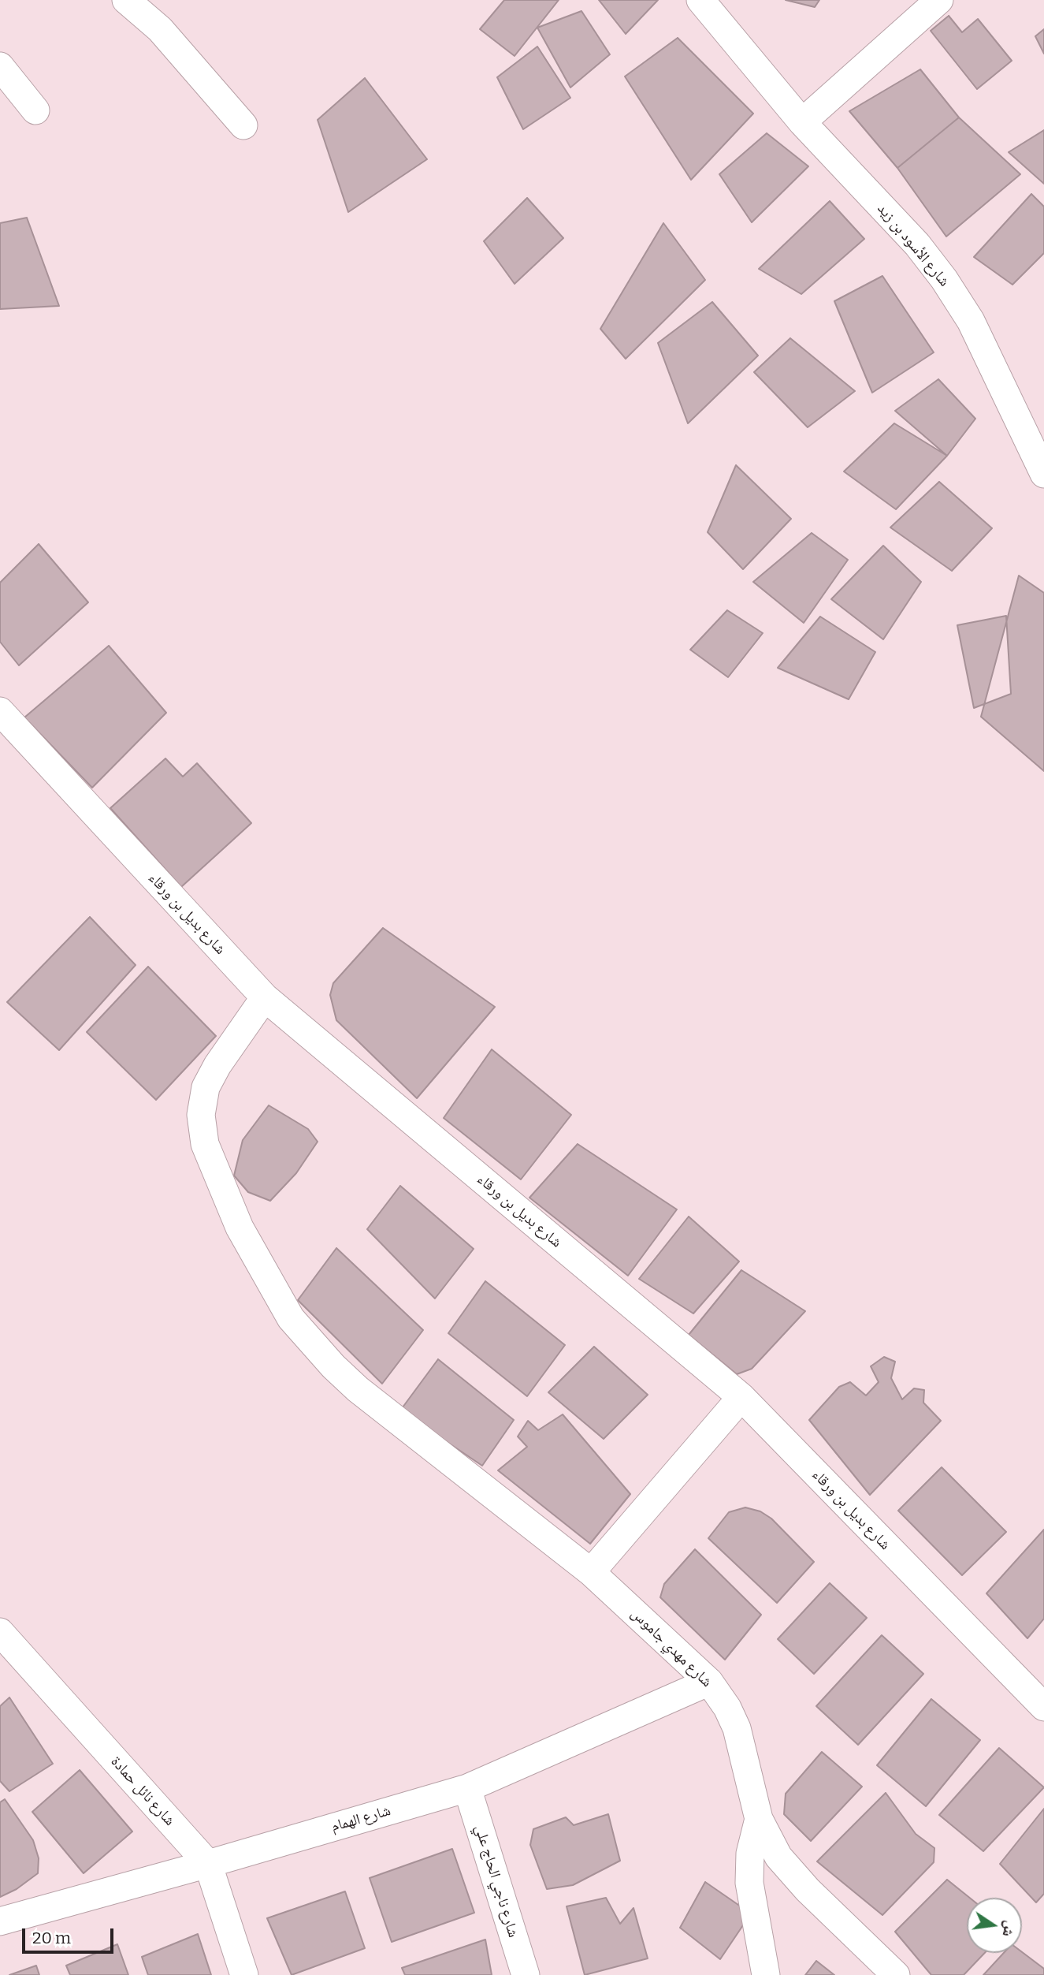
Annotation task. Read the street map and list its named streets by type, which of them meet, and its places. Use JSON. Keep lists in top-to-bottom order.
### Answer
{
  "streets": {
    "street": [
      "شارع الأسود بن زيد",
      "شارع بديل بن ورقاء",
      "شارع مهدي جاموس",
      "شارع نائل حمادة",
      "شارع الهمام",
      "شارع ناجي الحاج علي"
    ]
  },
  "crossings": [
    ["شارع بديل بن ورقاء", "شارع مهدي جاموس"],
    ["شارع مهدي جاموس", "شارع الهمام"],
    ["شارع نائل حمادة", "شارع الهمام"],
    ["شارع الهمام", "شارع ناجي الحاج علي"]
  ],
  "scale_bar": "20 m",
  "north": "right"
}
